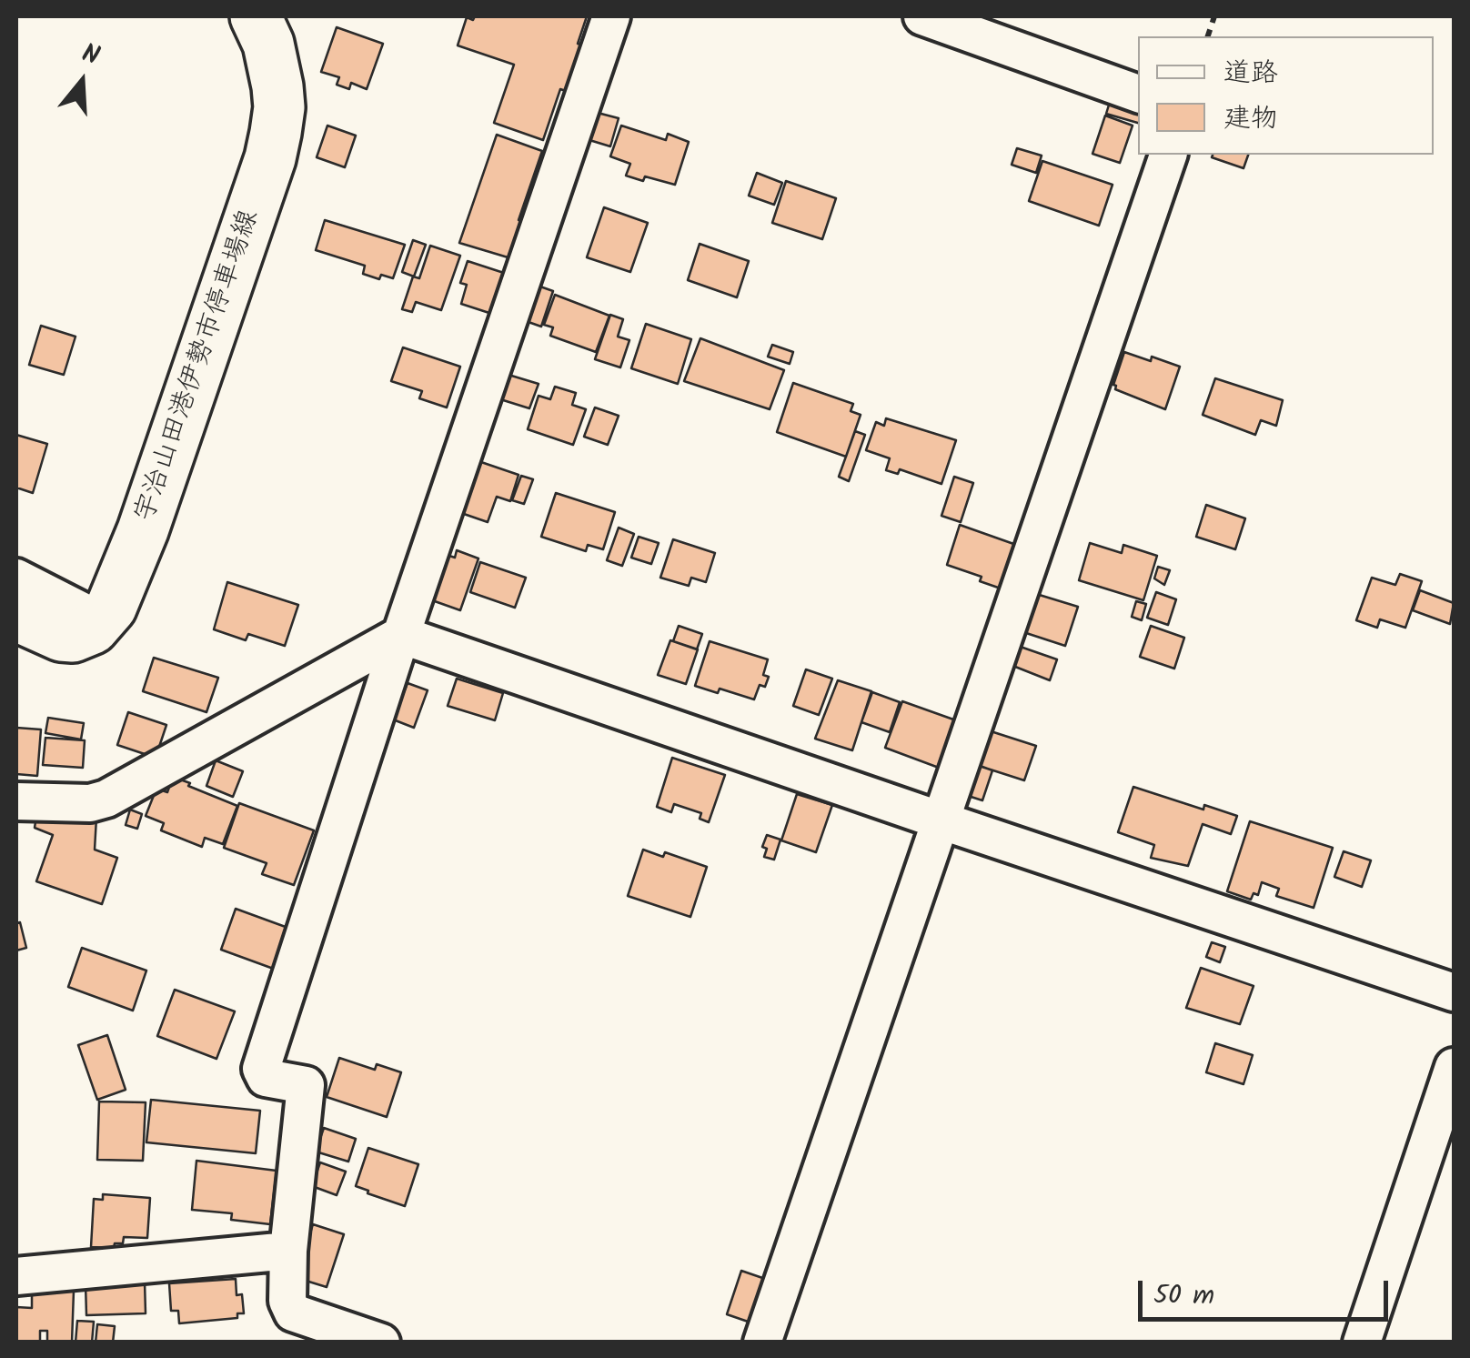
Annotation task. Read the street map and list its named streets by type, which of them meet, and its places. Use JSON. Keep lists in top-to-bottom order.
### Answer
{
  "streets": {
    "main road": ["宇治山田港伊勢市停車場線"]
  },
  "legend": ["道路", "建物"],
  "scale_bar": "50 m",
  "north": "top"
}
